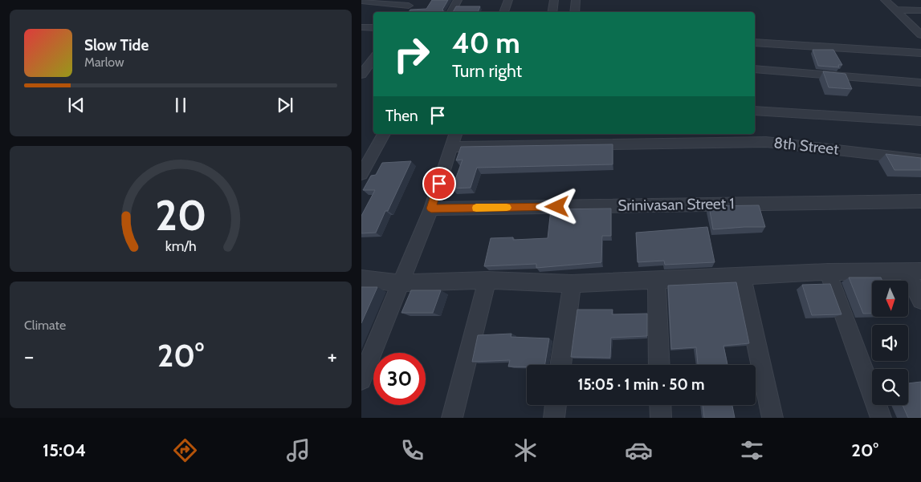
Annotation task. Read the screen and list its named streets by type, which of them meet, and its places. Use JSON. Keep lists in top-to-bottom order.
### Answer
{
  "streets": {
    "street": ["8th Street", "Srinivasan Street 1"]
  },
  "north": "bottom",
  "page": {
    "turn": ["40 m", "Turn right"],
    "song": ["Slow Tide", "Marlow"],
    "then": "Then",
    "tile": "Climate",
    "heat": ["−", "20°", "+"],
    "limit": "30",
    "trip": "15:05 · 1 min · 50 m",
    "tabs": ["15:04", "20°"],
    "gauge": ["20", "km/h"]
  }
}
